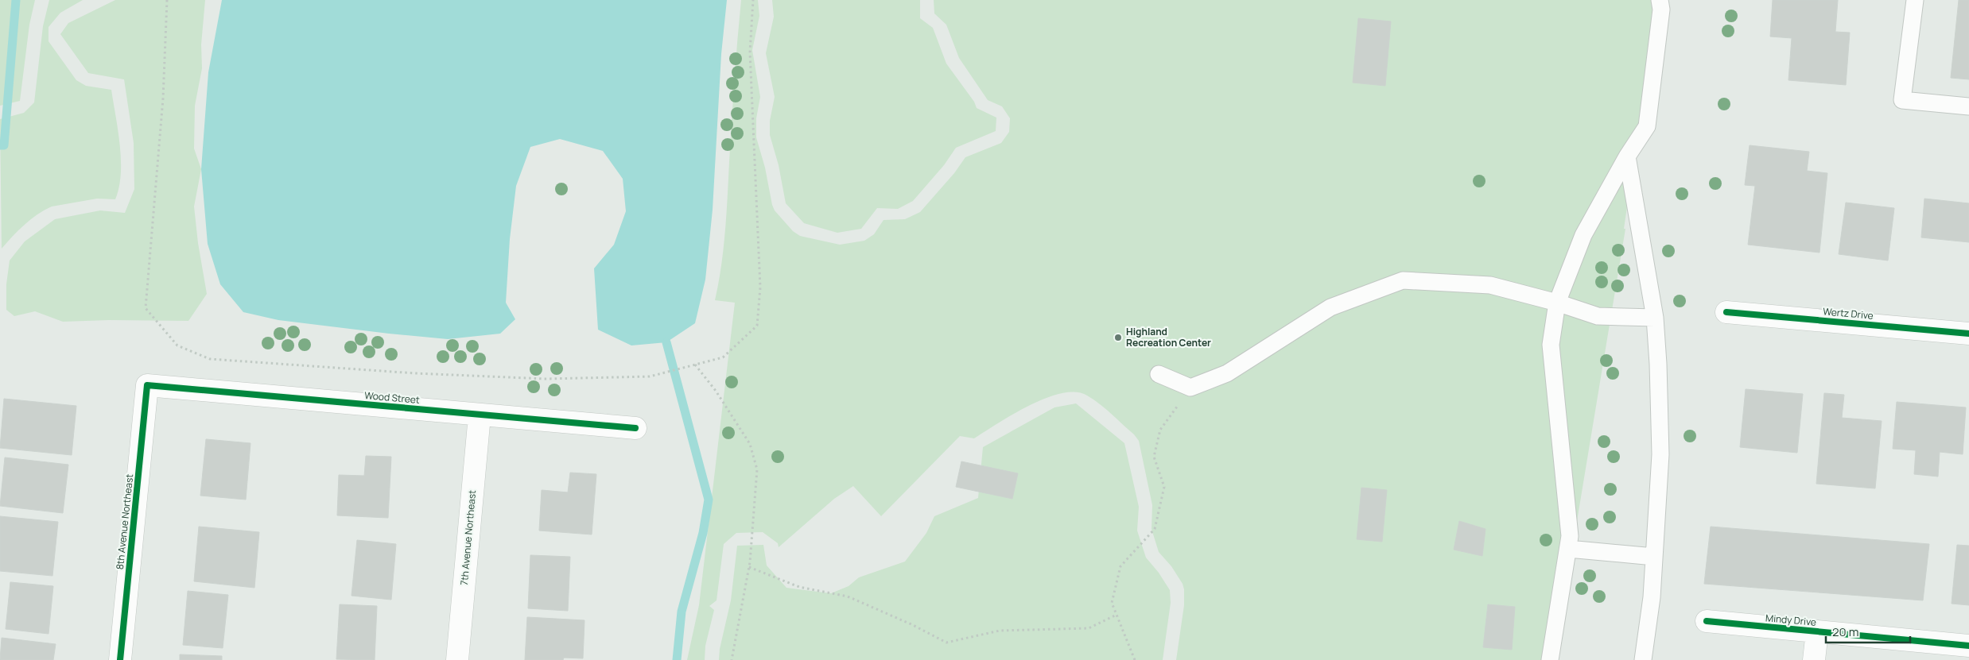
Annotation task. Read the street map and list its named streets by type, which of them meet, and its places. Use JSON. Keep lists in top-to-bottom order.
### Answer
{
  "streets": {
    "street": [
      "Wertz Drive",
      "Wood Street",
      "8th Avenue Northeast",
      "7th Avenue Northeast",
      "Mindy Drive"
    ]
  },
  "crossings": [
    ["Wood Street", "8th Avenue Northeast"],
    ["Wood Street", "7th Avenue Northeast"]
  ],
  "places": ["Highland Recreation Center"],
  "scale_bar": "20 m"
}
